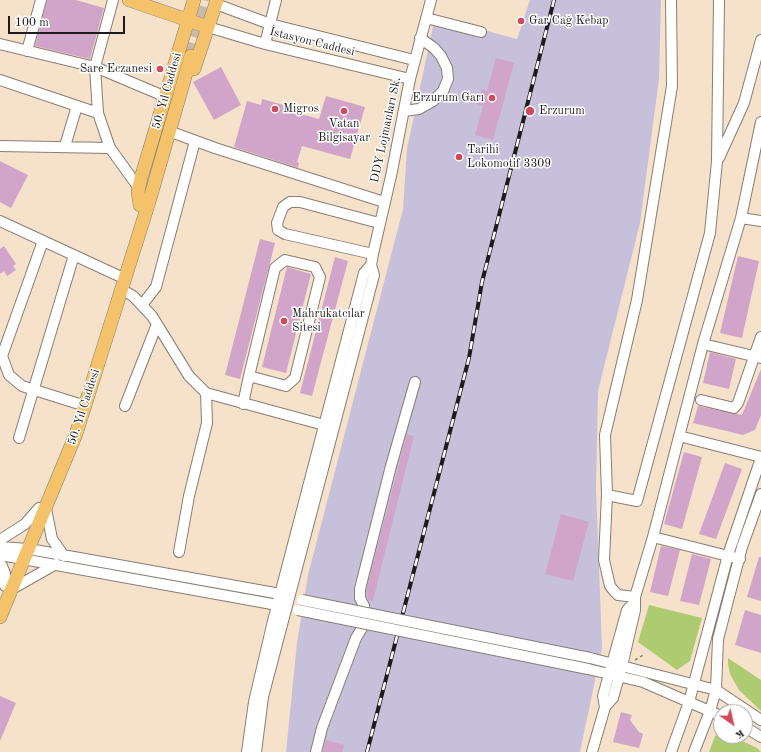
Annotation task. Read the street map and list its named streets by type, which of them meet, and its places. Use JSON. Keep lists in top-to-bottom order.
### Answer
{
  "streets": {
    "main road": ["50. Yıl Caddesi"],
    "street": ["İstasyon Caddesi", "DDY Lojmanları Sk."]
  },
  "crossings": [
    ["İstasyon Caddesi", "50. Yıl Caddesi"],
    ["İstasyon Caddesi", "DDY Lojmanları Sk."]
  ],
  "places": [
    "Gar Cağ Kebap",
    "Sare Eczanesi",
    "Erzurum Garı",
    "Migros",
    "Vatan Bilgisayar",
    "Erzurum",
    "Tarihi Lokomotif 3309",
    "Mahrukatcılar Sitesi"
  ],
  "scale_bar": "100 m",
  "north": "bottom right"
}
